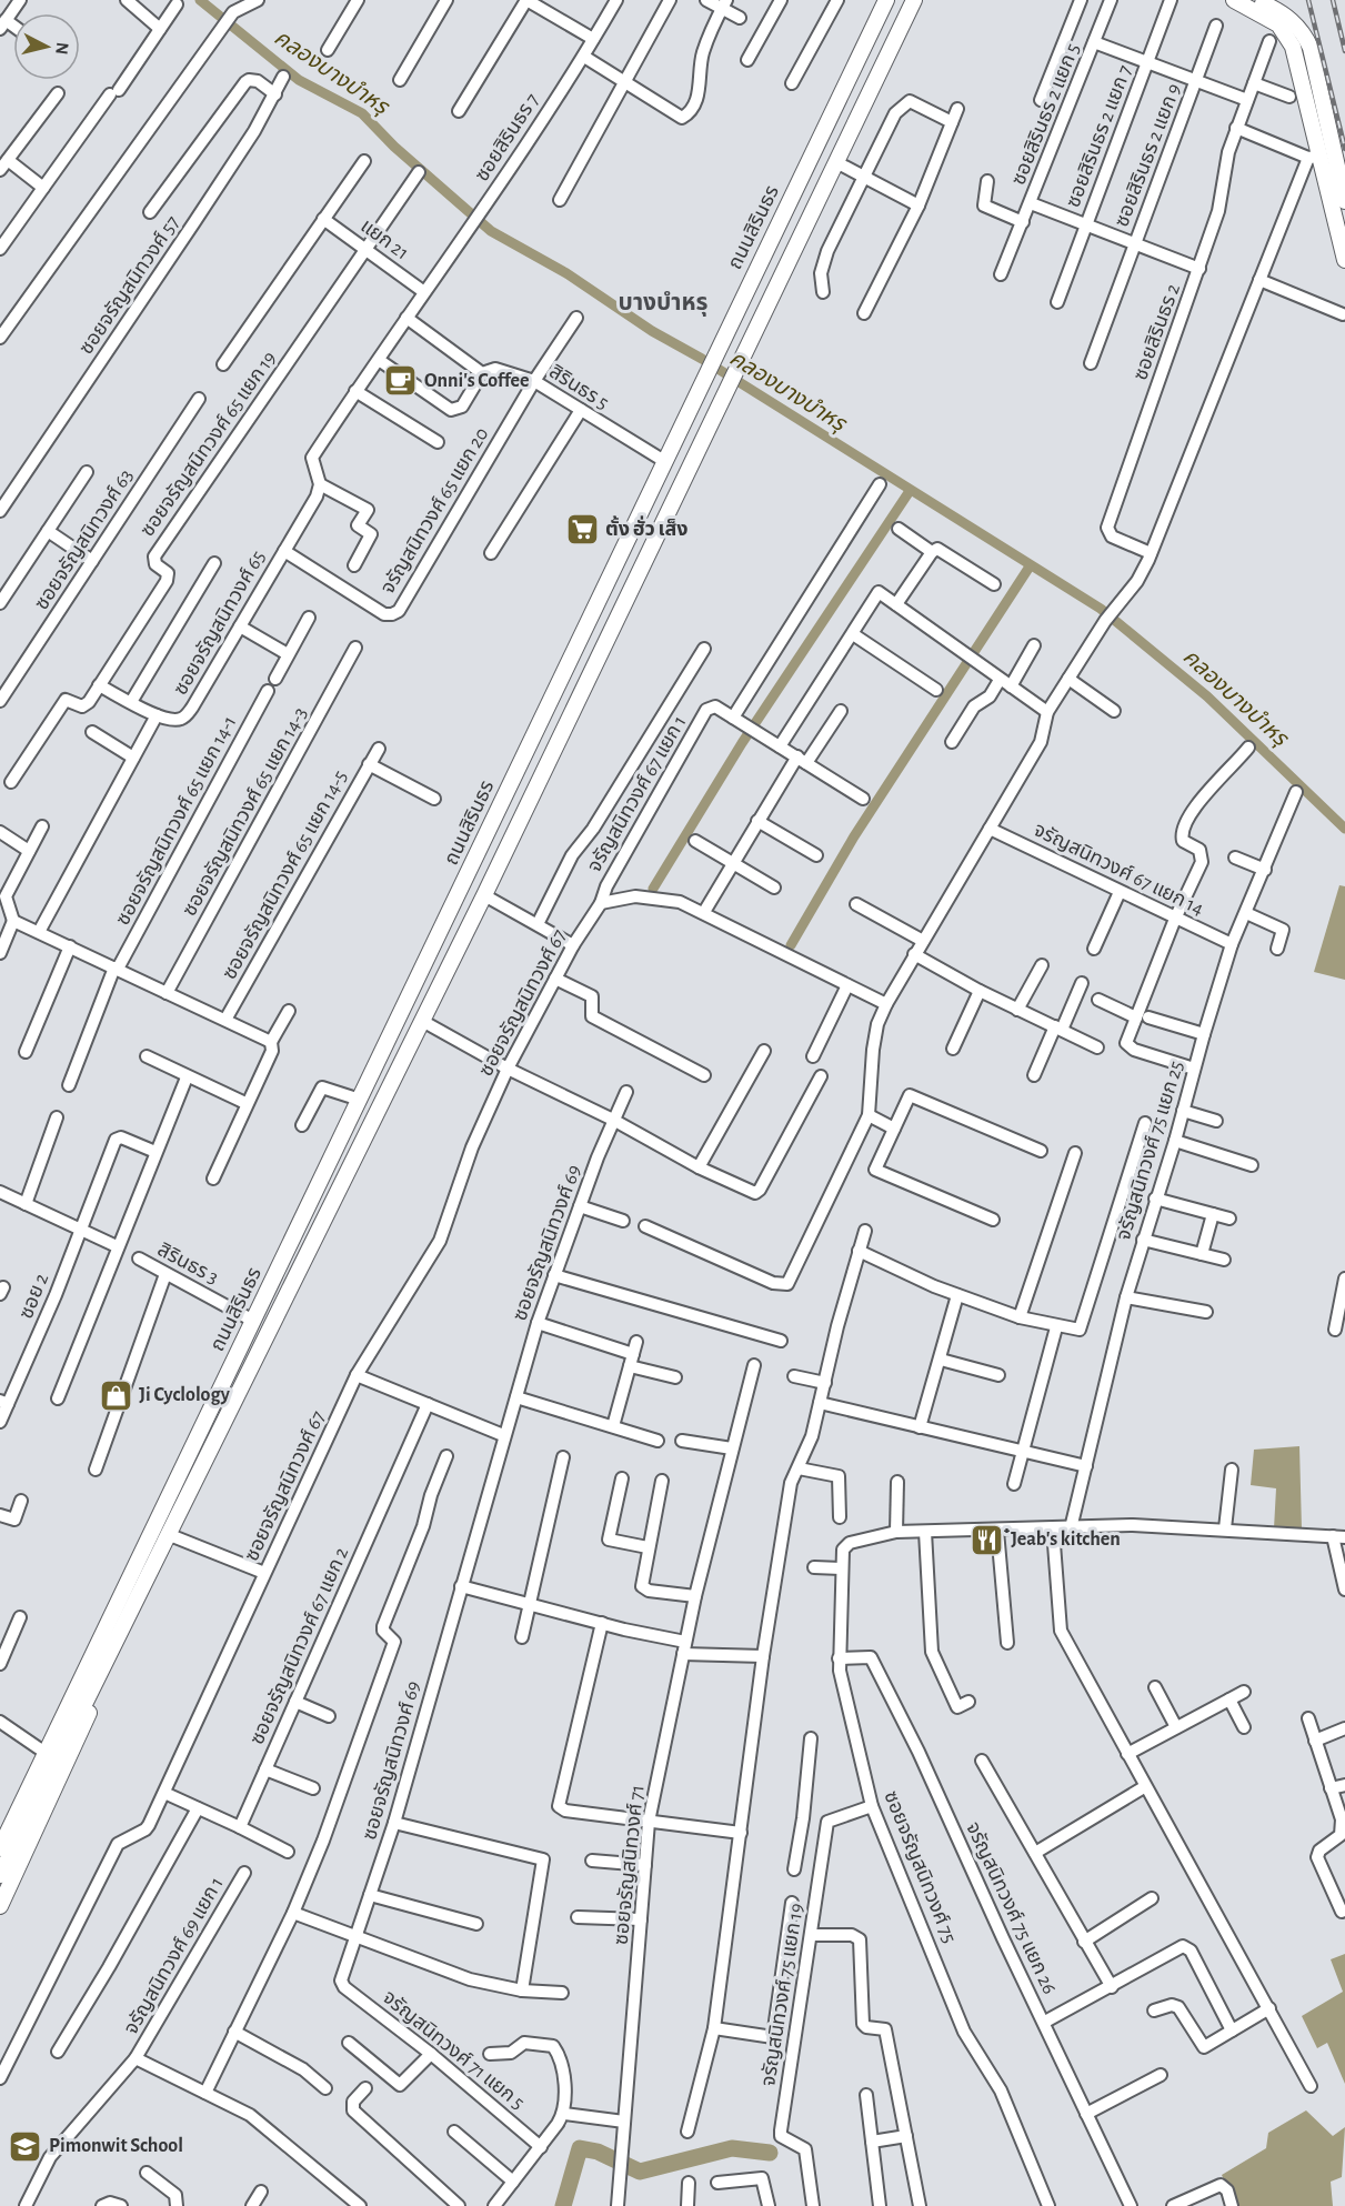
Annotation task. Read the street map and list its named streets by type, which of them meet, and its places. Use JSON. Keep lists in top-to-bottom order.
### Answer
{
  "streets": {
    "main road": ["ถนนสิรินธร"],
    "street": [
      "ซอยสิรินธร 2 แยก 5",
      "ซอยสิรินธร 2 แยก 7",
      "ซอยสิรินธร 7",
      "ซอยสิรินธร 2 แยก 9",
      "แยก 21",
      "ซอยจรัญสนิทวงศ์ 57",
      "ซอยสิรินธร 2",
      "สิรินธร 5",
      "ซอยจรัญสนิทวงศ์ 65 แยก 19",
      "จรัญสนิทวงศ์ 65 แยก 20",
      "ซอยจรัญสนิทวงศ์ 63",
      "ซอยจรัญสนิทวงศ์ 65",
      "จรัญสนิทวงศ์ 67 แยก 1",
      "ซอยจรัญสนิทวงศ์ 65 แยก 14-3",
      "ซอยจรัญสนิทวงศ์ 65 แยก 14-1",
      "จรัญสนิทวงศ์ 67 แยก 14",
      "ซอยจรัญสนิทวงศ์ 65 แยก 14-5",
      "ซอยจรัญสนิทวงศ์ 67",
      "จรัญสนิทวงศ์ 75 แยก 25",
      "ซอยจรัญสนิทวงศ์ 69",
      "สิรินธร 3",
      "ซอย 2",
      "ซอยจรัญสนิทวงศ์ 67 แยก 2",
      "ซอยจรัญสนิทวงศ์ 71",
      "ซอยจรัญสนิทวงศ์ 75",
      "จรัญสนิทวงศ์ 75 แยก 26",
      "จรัญสนิทวงศ์ 69 แยก 1",
      "จรัญสนิทวงศ์ 75 แยก 19",
      "จรัญสนิทวงศ์ 71 แยก 5"
    ]
  },
  "crossings": [
    ["ซอยสิรินธร 2 แยก 5", "ซอยสิรินธร 2 แยก 7"],
    ["ซอยสิรินธร 2 แยก 5", "ซอยสิรินธร 2 แยก 9"],
    ["ซอยสิรินธร 2 แยก 5", "ซอยสิรินธร 2"],
    ["ซอยสิรินธร 2 แยก 7", "ซอยสิรินธร 2"],
    ["ซอยสิรินธร 7", "แยก 21"],
    ["ซอยสิรินธร 2 แยก 9", "ซอยสิรินธร 2"],
    ["ถนนสิรินธร", "สิรินธร 5"],
    ["ถนนสิรินธร", "สิรินธร 3"],
    ["แยก 21", "ซอยจรัญสนิทวงศ์ 65 แยก 19"],
    ["สิรินธร 5", "จรัญสนิทวงศ์ 65 แยก 20"],
    ["จรัญสนิทวงศ์ 65 แยก 20", "ซอยจรัญสนิทวงศ์ 65"],
    ["จรัญสนิทวงศ์ 67 แยก 1", "ซอยจรัญสนิทวงศ์ 67"],
    ["จรัญสนิทวงศ์ 67 แยก 14", "จรัญสนิทวงศ์ 75 แยก 25"],
    ["จรัญสนิทวงศ์ 75 แยก 25", "ซอยจรัญสนิทวงศ์ 75"],
    ["ซอยจรัญสนิทวงศ์ 69", "จรัญสนิทวงศ์ 71 แยก 5"],
    ["ซอยจรัญสนิทวงศ์ 75", "จรัญสนิทวงศ์ 75 แยก 26"]
  ],
  "districts": ["บางบำหรุ"],
  "water": ["คลองบางบำหรุ"],
  "places": {
    "cafe": ["Onni's Coffee"],
    "supermarket": ["ตั้ง ฮั่ว เส็ง"],
    "shop": ["Ji Cyclology"],
    "restaurant": ["๋Jeab's kitchen"],
    "school or university": ["Pimonwit School"]
  },
  "north": "right"
}
